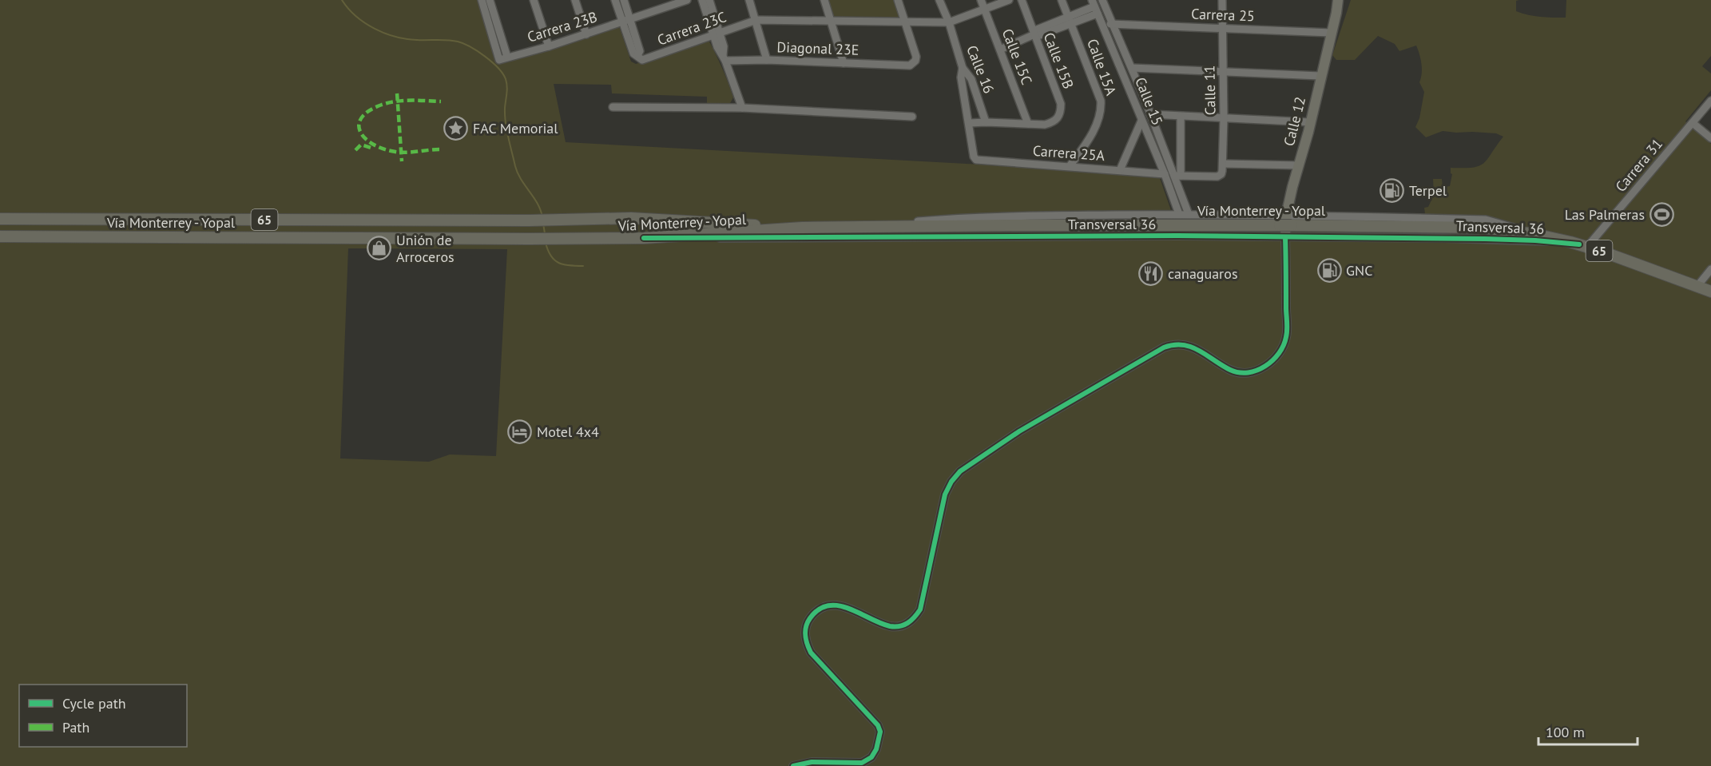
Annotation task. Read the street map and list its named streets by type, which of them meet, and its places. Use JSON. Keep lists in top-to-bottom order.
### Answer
{
  "streets": {
    "highway": ["Vía Monterrey - Yopal", "65"],
    "main road": ["Calle 12"],
    "street": [
      "Carrera 25",
      "Carrera 23B",
      "Carrera 23C",
      "Diagonal 23E",
      "Calle 15C",
      "Calle 15B",
      "Calle 15A",
      "Calle 16",
      "Calle 11",
      "Calle 15",
      "Carrera 25A",
      "Carrera 31",
      "Transversal 36"
    ]
  },
  "crossings": [
    ["Carrera 25", "Calle 11"],
    ["Carrera 25", "Calle 15"],
    ["Carrera 25", "Calle 12"],
    ["Carrera 23C", "Diagonal 23E"],
    ["Carrera 23C", "Calle 15C"],
    ["Carrera 23C", "Calle 16"],
    ["Calle 15C", "Calle 15B"],
    ["Calle 15A", "Carrera 25A"],
    ["Calle 11", "Calle 15"],
    ["Calle 15", "Carrera 25A"],
    ["Calle 15", "Transversal 36"],
    ["Calle 12", "Vía Monterrey - Yopal"],
    ["Calle 12", "Transversal 36"],
    ["Carrera 31", "Vía Monterrey - Yopal"],
    ["Carrera 31", "Transversal 36"],
    ["Vía Monterrey - Yopal", "Transversal 36"]
  ],
  "places": {
    "place": ["FAC Memorial"],
    "fuel station": ["Terpel", "GNC"],
    "sports": ["Las Palmeras"],
    "shop": ["Unión de Arroceros"],
    "restaurant": ["canaguaros"],
    "hotel": ["Motel 4x4"]
  },
  "legend": ["Cycle path", "Path"],
  "scale_bar": "100 m"
}
